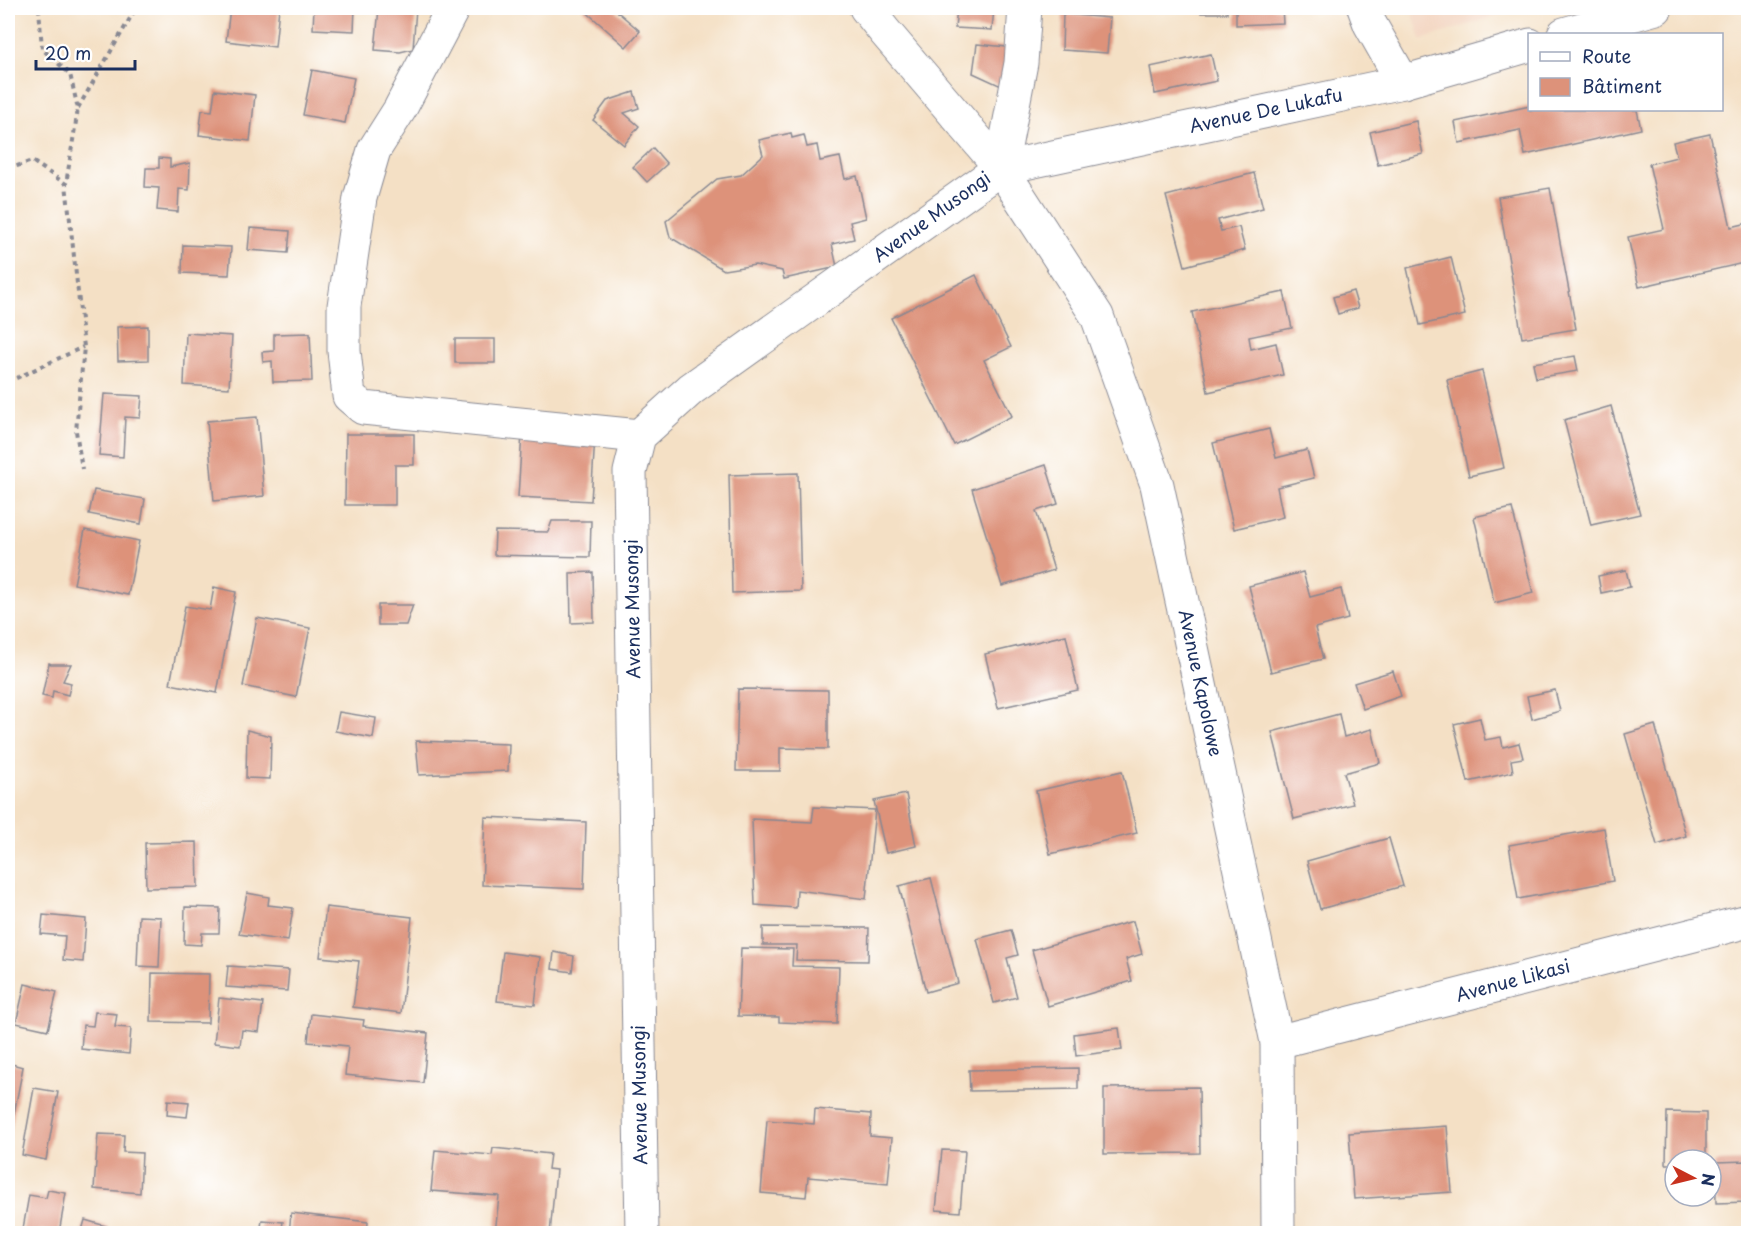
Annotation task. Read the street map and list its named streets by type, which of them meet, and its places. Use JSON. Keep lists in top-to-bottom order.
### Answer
{
  "streets": {
    "street": [
      "Avenue De Lukafu",
      "Avenue Musongi",
      "Avenue Kapolowe",
      "Avenue Likasi"
    ]
  },
  "crossings": [
    ["Avenue De Lukafu", "Avenue Musongi"],
    ["Avenue De Lukafu", "Avenue Kapolowe"],
    ["Avenue Musongi", "Avenue Kapolowe"],
    ["Avenue Kapolowe", "Avenue Likasi"]
  ],
  "legend": ["Route", "Bâtiment"],
  "scale_bar": "20 m",
  "north": "right"
}
